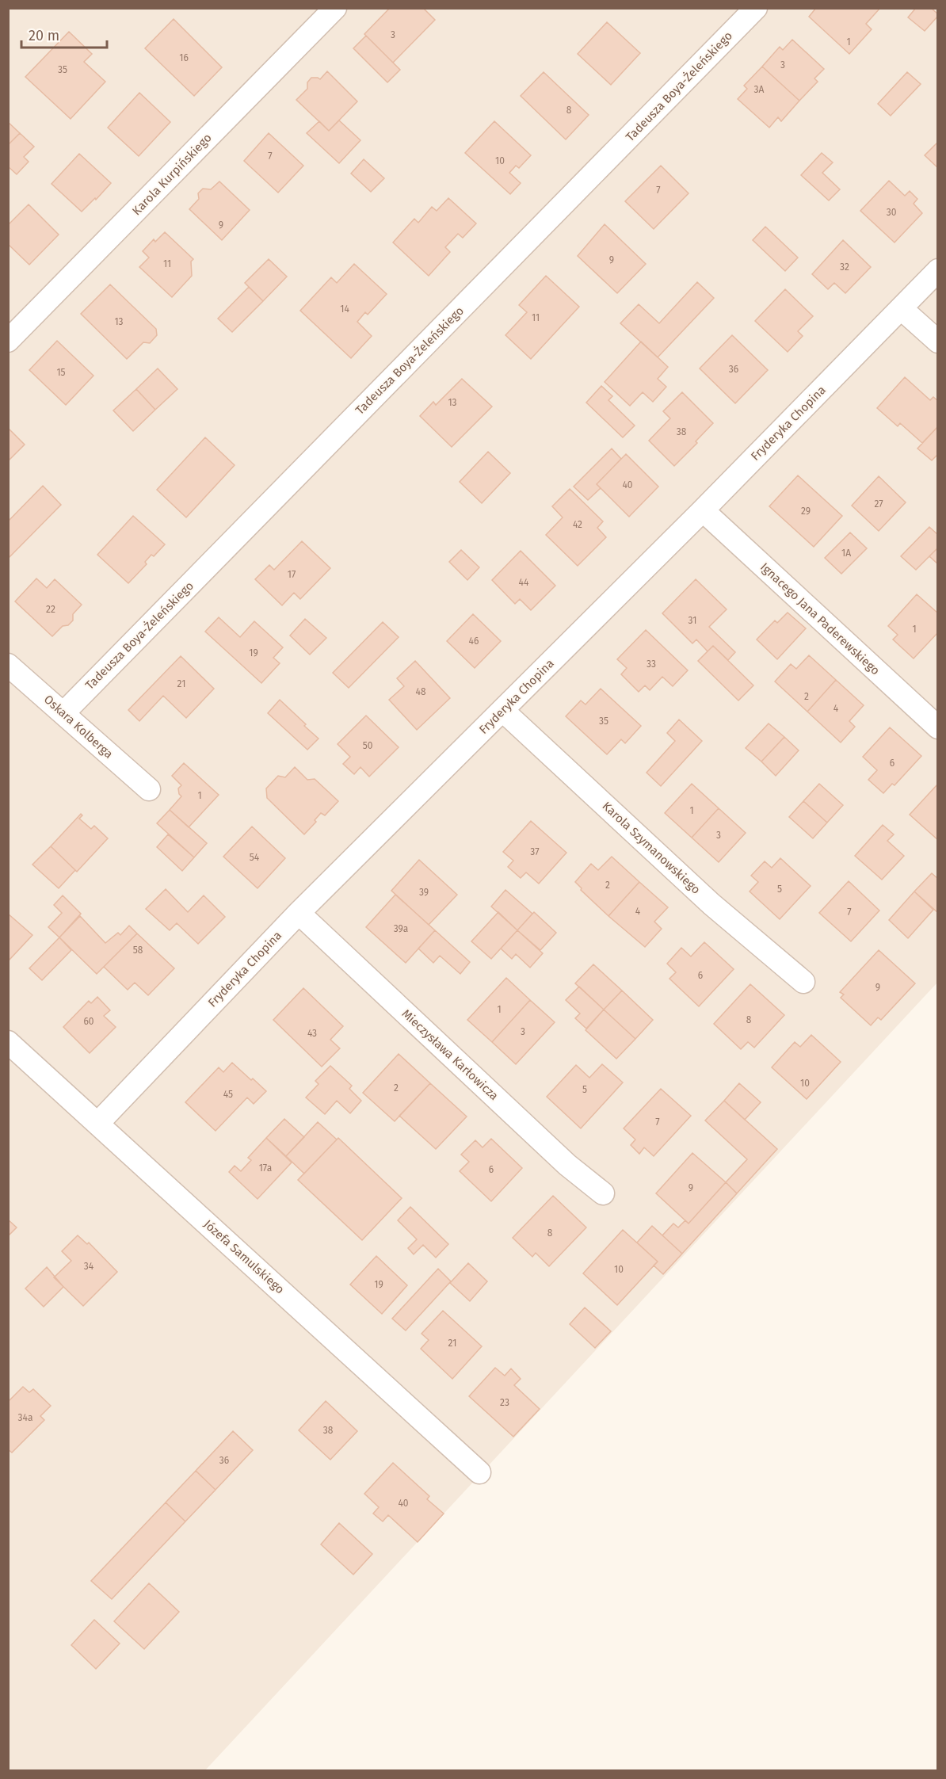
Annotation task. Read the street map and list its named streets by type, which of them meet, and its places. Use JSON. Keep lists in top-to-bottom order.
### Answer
{
  "streets": {
    "street": [
      "Tadeusza Boya-Żeleńskiego",
      "Karola Kurpińskiego",
      "Fryderyka Chopina",
      "Ignacego Jana Paderewskiego",
      "Oskara Kolberga",
      "Karola Szymanowskiego",
      "Mieczysława Karłowicza",
      "Józefa Samulskiego"
    ]
  },
  "crossings": [
    ["Tadeusza Boya-Żeleńskiego", "Oskara Kolberga"],
    ["Fryderyka Chopina", "Ignacego Jana Paderewskiego"],
    ["Fryderyka Chopina", "Karola Szymanowskiego"],
    ["Fryderyka Chopina", "Mieczysława Karłowicza"],
    ["Fryderyka Chopina", "Józefa Samulskiego"]
  ],
  "house_numbers": [
    "3",
    "1",
    "16",
    "3",
    "35",
    "3A",
    "8",
    "7",
    "10",
    "7",
    "30",
    "9",
    "9",
    "11",
    "32",
    "14",
    "11",
    "13",
    "36",
    "15",
    "13",
    "38",
    "40",
    "27",
    "29",
    "42",
    "1A",
    "17",
    "44",
    "22",
    "31",
    "1",
    "46",
    "19",
    "33",
    "21",
    "48",
    "2",
    "4",
    "35",
    "50",
    "6",
    "1",
    "1",
    "3",
    "37",
    "54",
    "2",
    "5",
    "39",
    "4",
    "7",
    "39a",
    "58",
    "6",
    "9",
    "1",
    "8",
    "60",
    "3",
    "43",
    "10",
    "2",
    "5",
    "45",
    "7",
    "17a",
    "6",
    "9",
    "8",
    "34",
    "10",
    "19",
    "21",
    "23",
    "34a",
    "38",
    "36",
    "40"
  ],
  "scale_bar": "20 m"
}
